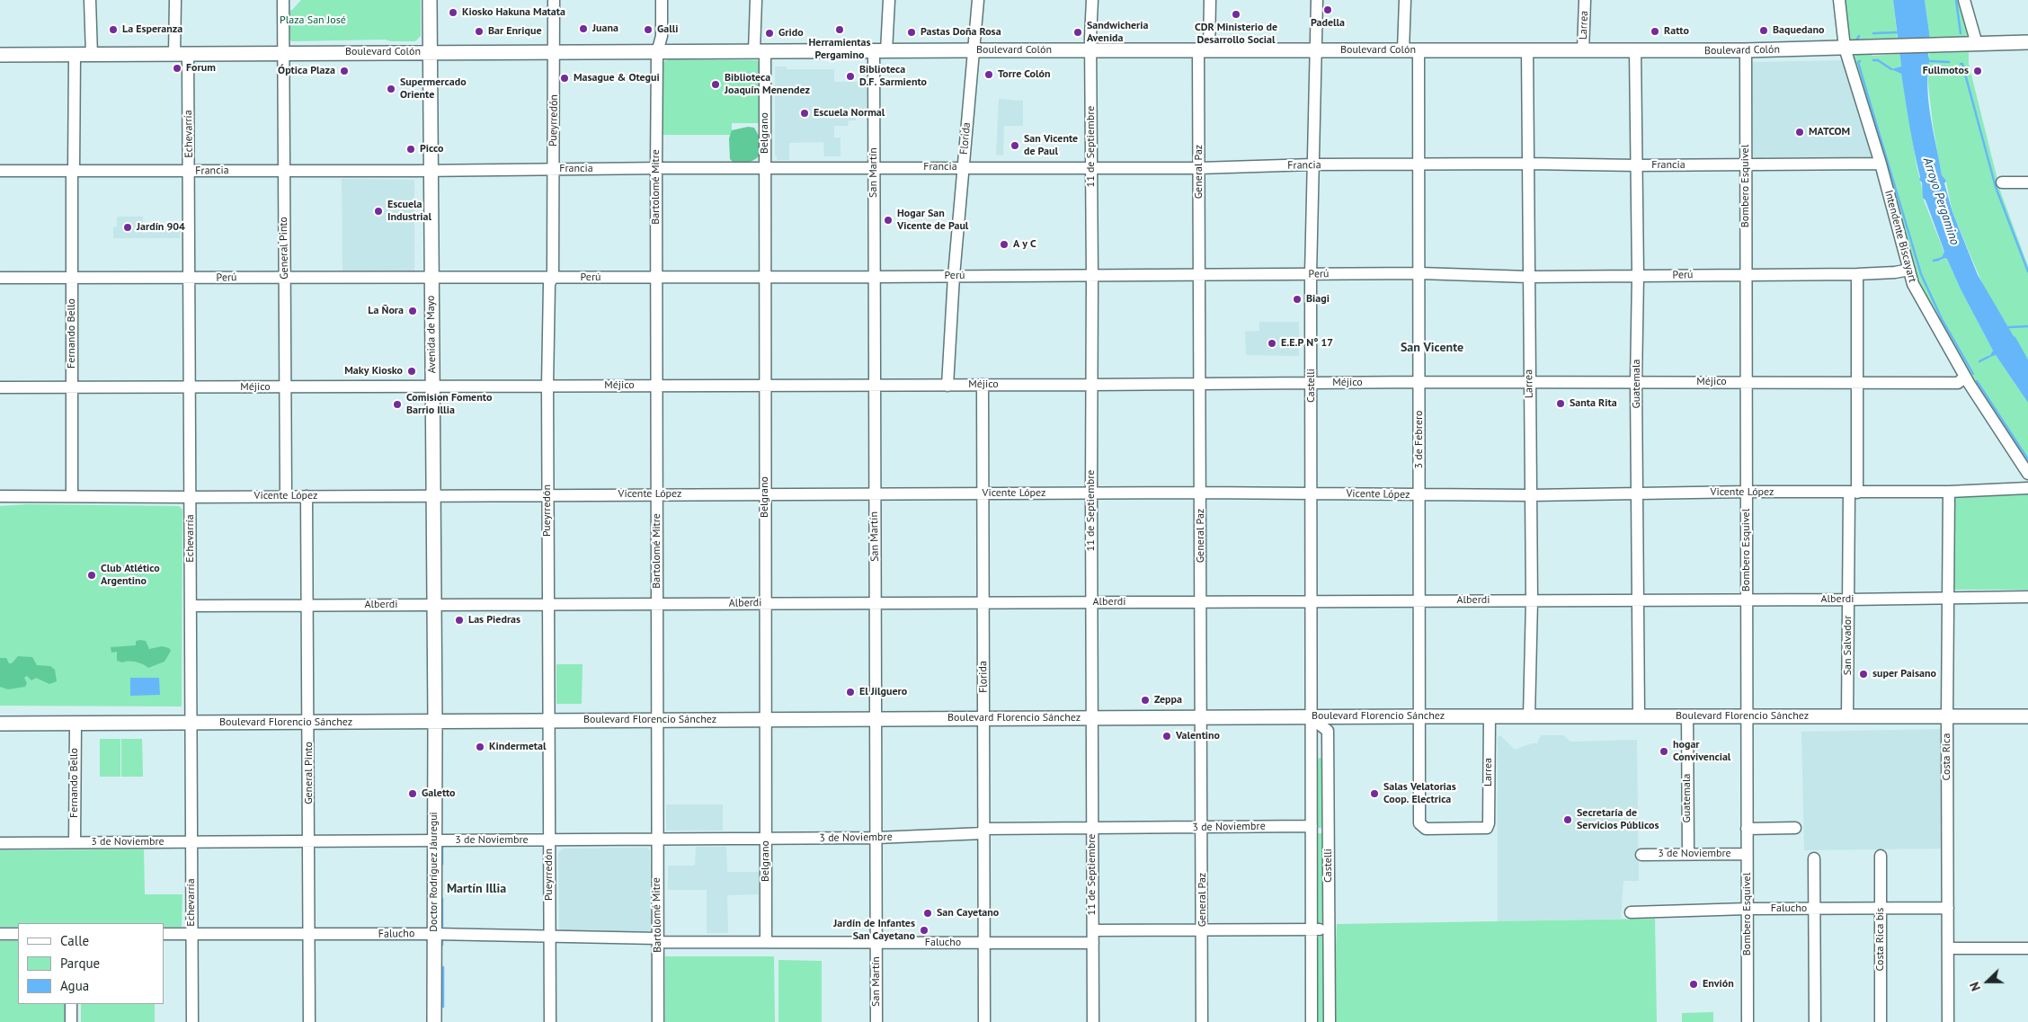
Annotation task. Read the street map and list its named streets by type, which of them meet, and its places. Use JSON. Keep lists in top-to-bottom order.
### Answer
{
  "streets": {
    "main road": [
      "Boulevard Colón",
      "Avenida de Mayo",
      "Boulevard Florencio Sánchez",
      "Doctor Rodríguez Jáuregui"
    ],
    "street": [
      "Larrea",
      "Pueyrredón",
      "Belgrano",
      "Echevarría",
      "Florida",
      "11 de Septiembre",
      "Francia",
      "General Paz",
      "San Martín",
      "Bombero Esquivel",
      "Bartolomé Mitre",
      "Intendente Biscayart",
      "General Pinto",
      "Perú",
      "Fernando Bello",
      "Méjico",
      "Guatemala",
      "Castelli",
      "3 de Febrero",
      "Vicente López",
      "Alberdi",
      "San Salvador",
      "Costa Rica",
      "3 de Noviembre",
      "Falucho",
      "Costa Rica bis"
    ]
  },
  "crossings": [
    ["Larrea", "Boulevard Colón"],
    ["Larrea", "Francia"],
    ["Larrea", "Perú"],
    ["Larrea", "Méjico"],
    ["Larrea", "3 de Febrero"],
    ["Larrea", "Vicente López"],
    ["Larrea", "Alberdi"],
    ["Larrea", "Boulevard Florencio Sánchez"],
    ["Boulevard Colón", "Pueyrredón"],
    ["Boulevard Colón", "Belgrano"],
    ["Boulevard Colón", "Echevarría"],
    ["Boulevard Colón", "Florida"],
    ["Boulevard Colón", "11 de Septiembre"],
    ["Boulevard Colón", "General Paz"],
    ["Boulevard Colón", "San Martín"],
    ["Boulevard Colón", "Bombero Esquivel"],
    ["Boulevard Colón", "Bartolomé Mitre"],
    ["Boulevard Colón", "Intendente Biscayart"],
    ["Boulevard Colón", "General Pinto"],
    ["Boulevard Colón", "Fernando Bello"],
    ["Boulevard Colón", "Avenida de Mayo"],
    ["Boulevard Colón", "Guatemala"],
    ["Boulevard Colón", "Castelli"],
    ["Boulevard Colón", "3 de Febrero"],
    ["Pueyrredón", "Francia"],
    ["Pueyrredón", "Perú"],
    ["Pueyrredón", "Méjico"],
    ["Pueyrredón", "Vicente López"],
    ["Pueyrredón", "Alberdi"],
    ["Pueyrredón", "Boulevard Florencio Sánchez"],
    ["Pueyrredón", "3 de Noviembre"],
    ["Pueyrredón", "Falucho"],
    ["Belgrano", "Francia"],
    ["Belgrano", "Perú"],
    ["Belgrano", "Méjico"],
    ["Belgrano", "Vicente López"],
    ["Belgrano", "Alberdi"],
    ["Belgrano", "Boulevard Florencio Sánchez"],
    ["Belgrano", "3 de Noviembre"],
    ["Belgrano", "Falucho"],
    ["Echevarría", "Francia"],
    ["Echevarría", "Perú"],
    ["Echevarría", "Méjico"],
    ["Echevarría", "Vicente López"],
    ["Echevarría", "Alberdi"],
    ["Echevarría", "Boulevard Florencio Sánchez"],
    ["Echevarría", "3 de Noviembre"],
    ["Echevarría", "Falucho"],
    ["Florida", "Francia"],
    ["Florida", "Perú"],
    ["Florida", "Méjico"],
    ["Florida", "Vicente López"],
    ["Florida", "Alberdi"],
    ["Florida", "Boulevard Florencio Sánchez"],
    ["Florida", "3 de Noviembre"],
    ["Florida", "Falucho"],
    ["11 de Septiembre", "Francia"],
    ["11 de Septiembre", "Perú"],
    ["11 de Septiembre", "Méjico"],
    ["11 de Septiembre", "Vicente López"],
    ["11 de Septiembre", "Alberdi"],
    ["11 de Septiembre", "Boulevard Florencio Sánchez"],
    ["11 de Septiembre", "3 de Noviembre"],
    ["11 de Septiembre", "Falucho"],
    ["Francia", "General Paz"],
    ["Francia", "San Martín"],
    ["Francia", "Bombero Esquivel"],
    ["Francia", "Bartolomé Mitre"],
    ["Francia", "Intendente Biscayart"],
    ["Francia", "General Pinto"],
    ["Francia", "Fernando Bello"],
    ["Francia", "Avenida de Mayo"],
    ["Francia", "Guatemala"],
    ["Francia", "Castelli"],
    ["Francia", "3 de Febrero"],
    ["General Paz", "Perú"],
    ["General Paz", "Méjico"],
    ["General Paz", "Vicente López"],
    ["General Paz", "Alberdi"],
    ["General Paz", "Boulevard Florencio Sánchez"],
    ["General Paz", "3 de Noviembre"],
    ["San Martín", "Perú"],
    ["San Martín", "Méjico"],
    ["San Martín", "Vicente López"],
    ["San Martín", "Alberdi"],
    ["San Martín", "Boulevard Florencio Sánchez"],
    ["San Martín", "3 de Noviembre"],
    ["San Martín", "Falucho"],
    ["Bombero Esquivel", "Perú"],
    ["Bombero Esquivel", "Méjico"],
    ["Bombero Esquivel", "Vicente López"],
    ["Bombero Esquivel", "Alberdi"],
    ["Bombero Esquivel", "Boulevard Florencio Sánchez"],
    ["Bombero Esquivel", "3 de Noviembre"],
    ["Bombero Esquivel", "Falucho"],
    ["Bartolomé Mitre", "Perú"],
    ["Bartolomé Mitre", "Méjico"],
    ["Bartolomé Mitre", "Vicente López"],
    ["Bartolomé Mitre", "Alberdi"],
    ["Bartolomé Mitre", "Boulevard Florencio Sánchez"],
    ["Bartolomé Mitre", "3 de Noviembre"],
    ["Bartolomé Mitre", "Falucho"],
    ["Intendente Biscayart", "Perú"],
    ["Intendente Biscayart", "Méjico"],
    ["General Pinto", "Perú"],
    ["General Pinto", "Méjico"],
    ["General Pinto", "Vicente López"],
    ["General Pinto", "Alberdi"],
    ["General Pinto", "Boulevard Florencio Sánchez"],
    ["General Pinto", "3 de Noviembre"],
    ["General Pinto", "Falucho"],
    ["Perú", "Fernando Bello"],
    ["Perú", "Avenida de Mayo"],
    ["Perú", "Guatemala"],
    ["Perú", "Castelli"],
    ["Perú", "3 de Febrero"],
    ["Perú", "San Salvador"],
    ["Fernando Bello", "Méjico"],
    ["Fernando Bello", "Vicente López"],
    ["Fernando Bello", "Boulevard Florencio Sánchez"],
    ["Fernando Bello", "3 de Noviembre"],
    ["Avenida de Mayo", "Méjico"],
    ["Avenida de Mayo", "Vicente López"],
    ["Avenida de Mayo", "Alberdi"],
    ["Avenida de Mayo", "Boulevard Florencio Sánchez"],
    ["Avenida de Mayo", "Doctor Rodríguez Jáuregui"],
    ["Méjico", "Guatemala"],
    ["Méjico", "Castelli"],
    ["Méjico", "3 de Febrero"],
    ["Méjico", "San Salvador"],
    ["Guatemala", "Vicente López"],
    ["Guatemala", "Alberdi"],
    ["Guatemala", "Boulevard Florencio Sánchez"],
    ["Guatemala", "3 de Noviembre"],
    ["Castelli", "Vicente López"],
    ["Castelli", "Alberdi"],
    ["Castelli", "Boulevard Florencio Sánchez"],
    ["Castelli", "3 de Noviembre"],
    ["3 de Febrero", "Vicente López"],
    ["3 de Febrero", "Alberdi"],
    ["3 de Febrero", "Boulevard Florencio Sánchez"],
    ["Vicente López", "San Salvador"],
    ["Vicente López", "Costa Rica"],
    ["Alberdi", "San Salvador"],
    ["Alberdi", "Costa Rica"],
    ["San Salvador", "Boulevard Florencio Sánchez"],
    ["Boulevard Florencio Sánchez", "Costa Rica"],
    ["Boulevard Florencio Sánchez", "Doctor Rodríguez Jáuregui"],
    ["Costa Rica", "Falucho"],
    ["3 de Noviembre", "Doctor Rodríguez Jáuregui"],
    ["Doctor Rodríguez Jáuregui", "Falucho"],
    ["Falucho", "Costa Rica bis"]
  ],
  "districts": ["San Vicente", "Martín Illia"],
  "water": ["Arroyo Pergamino"],
  "parks": ["Plaza San José"],
  "places": [
    "Padella",
    "Kiosko Hakuna Matata",
    "CDR Ministerio de Desarrollo Social",
    "Juana",
    "La Esperanza",
    "Galli",
    "Herramientas Pergamino",
    "Baquedano",
    "Bar Enrique",
    "Ratto",
    "Pastas Doña Rosa",
    "Sandwicheria Avenida",
    "Grido",
    "Forum",
    "Óptica Plaza",
    "Fullmotos",
    "Torre Colón",
    "Biblioteca D.F. Sarmiento",
    "Masague & Otegui",
    "Biblioteca Joaquín Menendez",
    "Supermercado Oriente",
    "Escuela Normal",
    "MATCOM",
    "San Vicente de Paul",
    "Picco",
    "Escuela Industrial",
    "Hogar San Vicente de Paul",
    "Jardín 904",
    "A y C",
    "Biagi",
    "La Ñora",
    "E.E.P N° 17",
    "Maky Kiosko",
    "Santa Rita",
    "Comision Fomento Barrio Illia",
    "Club Atlético Argentino",
    "Las Piedras",
    "super Paisano",
    "El Jilguero",
    "Zeppa",
    "Valentino",
    "Kindermetal",
    "hogar Convivencial",
    "Galetto",
    "Salas Velatorias Coop. Electrica",
    "Secretaría de Servicios Públicos",
    "San Cayetano",
    "Jardín de Infantes San Cayetano",
    "Envión"
  ],
  "legend": ["Calle", "Parque", "Agua"],
  "north": "left"
}
